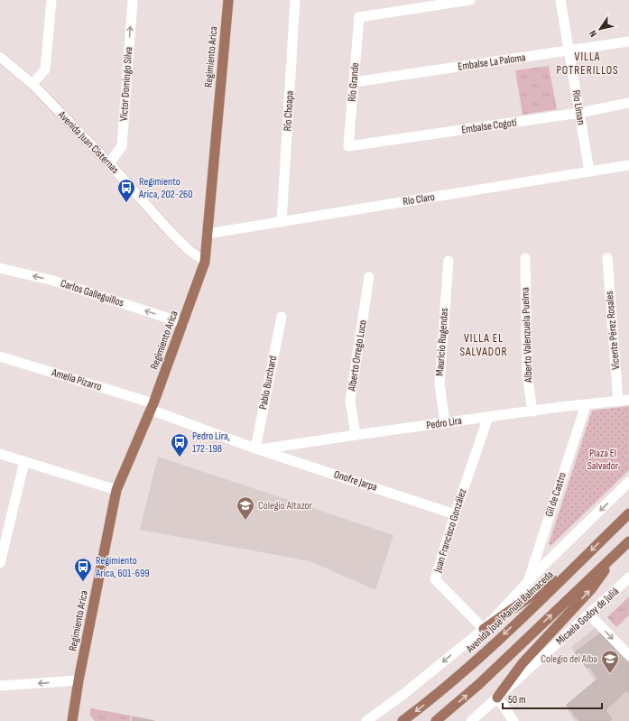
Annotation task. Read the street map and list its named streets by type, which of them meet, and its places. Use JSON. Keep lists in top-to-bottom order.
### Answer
{
  "streets": {
    "main road": ["Regimiento Arica", "Avenida José Manuel Balmaceda"],
    "street": [
      "Embalse La Paloma",
      "Río Grande",
      "Víctor Domingo Silva",
      "Río Liman",
      "Río Choapa",
      "Embalse Cogotí",
      "Avenida Juan Cisternas",
      "Río Claro",
      "Carlos Galleguillos",
      "Vicente Pérez Rosales",
      "Alberto Valenzuela Puelma",
      "Mauricio Rugendas",
      "Alberto Orrego Luco",
      "Amelia Pizarro",
      "Pablo Burchard",
      "Pedro Lira",
      "Onofre Jarpa",
      "Gil de Castro",
      "Juan Francisco González",
      "Micaela Godoy de Juliá"
    ]
  },
  "crossings": [
    ["Regimiento Arica", "Avenida Juan Cisternas"],
    ["Regimiento Arica", "Río Claro"],
    ["Regimiento Arica", "Carlos Galleguillos"],
    ["Regimiento Arica", "Amelia Pizarro"],
    ["Regimiento Arica", "Pedro Lira"],
    ["Embalse La Paloma", "Río Grande"],
    ["Embalse La Paloma", "Río Liman"],
    ["Río Grande", "Embalse Cogotí"],
    ["Víctor Domingo Silva", "Avenida Juan Cisternas"],
    ["Río Liman", "Embalse Cogotí"],
    ["Río Liman", "Río Claro"],
    ["Río Choapa", "Río Claro"],
    ["Vicente Pérez Rosales", "Pedro Lira"],
    ["Alberto Valenzuela Puelma", "Pedro Lira"],
    ["Mauricio Rugendas", "Pedro Lira"],
    ["Alberto Orrego Luco", "Pedro Lira"],
    ["Amelia Pizarro", "Pedro Lira"],
    ["Pablo Burchard", "Pedro Lira"],
    ["Pablo Burchard", "Onofre Jarpa"],
    ["Pedro Lira", "Onofre Jarpa"],
    ["Pedro Lira", "Gil de Castro"],
    ["Pedro Lira", "Juan Francisco González"],
    ["Onofre Jarpa", "Juan Francisco González"]
  ],
  "one_way": ["Carlos Galleguillos"],
  "districts": ["VILLA POTRERILLOS", "VILLA EL SALVADOR"],
  "parks": ["Plaza El Salvador"],
  "places": {
    "bus stop": ["Regimiento Arica, 202-260", "Pedro Lira, 172-198", "Regimiento Arica, 601-699"],
    "school or university": ["Colegio Altazor", "Colegio del Alba"]
  },
  "scale_bar": "50 m",
  "north": "bottom left"
}
